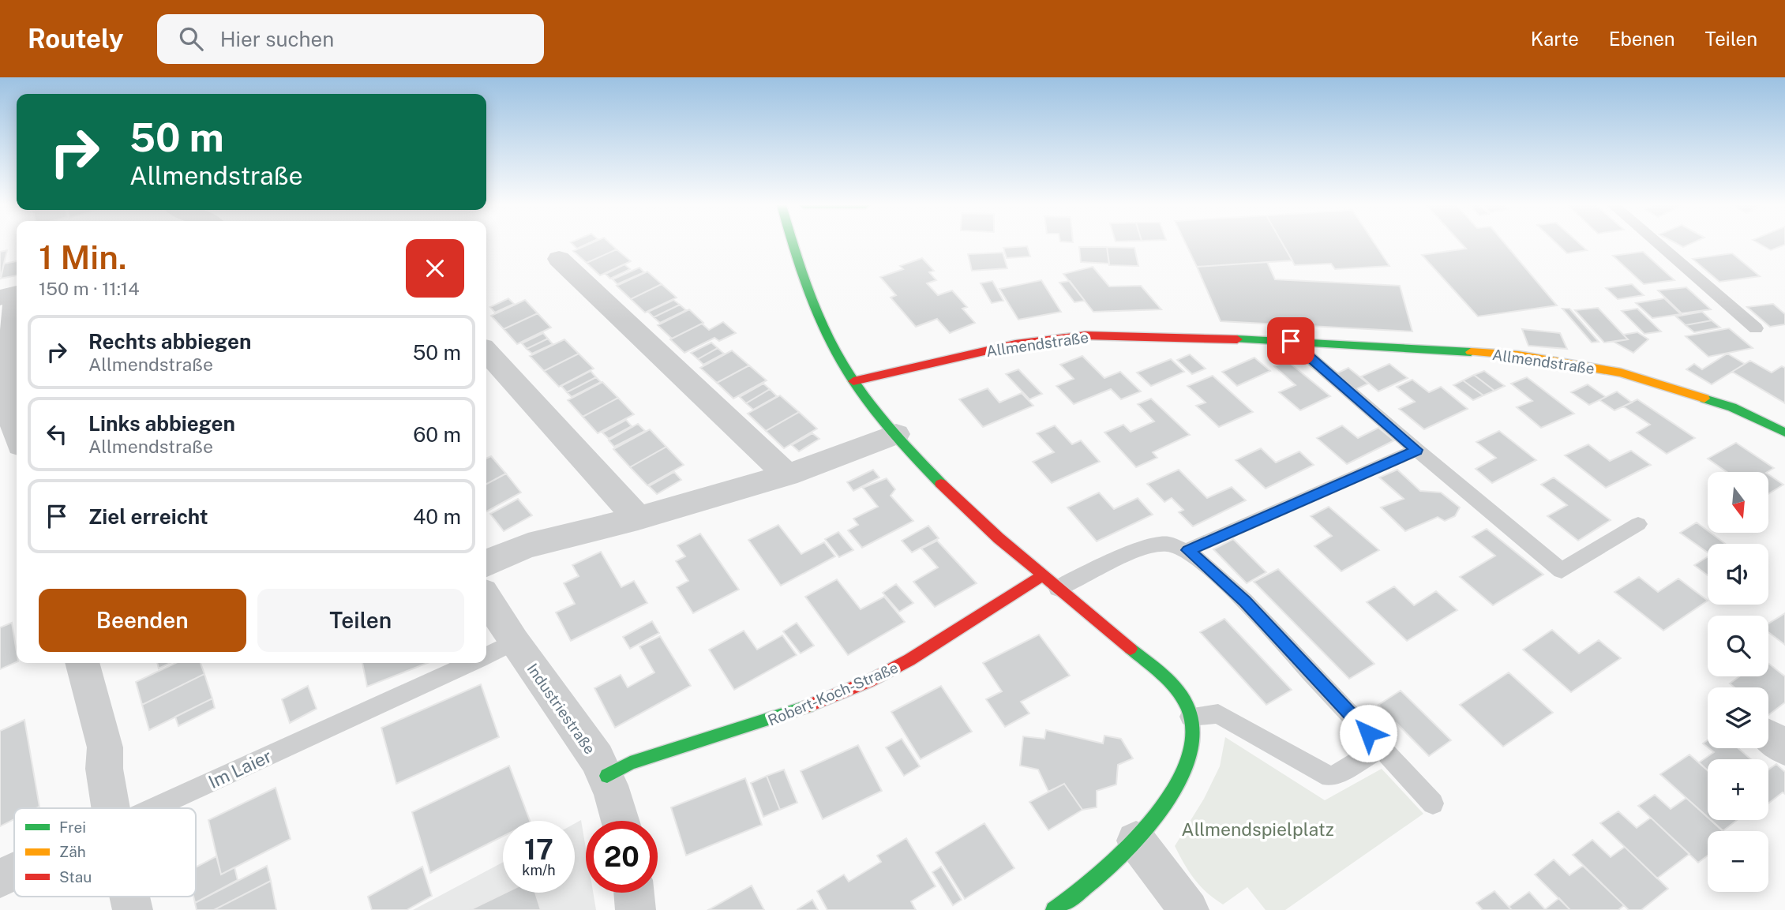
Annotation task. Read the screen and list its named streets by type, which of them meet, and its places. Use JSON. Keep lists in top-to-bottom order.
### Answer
{
  "streets": {
    "street": [
      "Allmendstraße",
      "Robert-Koch-Straße",
      "Industriestraße",
      "Im Laier"
    ]
  },
  "crossings": [
    ["Robert-Koch-Straße", "Industriestraße"],
    ["Industriestraße", "Im Laier"]
  ],
  "parks": ["Allmendspielplatz"],
  "legend": ["Frei", "Zäh", "Stau"],
  "north": "bottom",
  "page": {
    "header": "Routely",
    "search": "Hier suchen",
    "nav": ["Karte", "Ebenen", "Teilen"],
    "turn": ["50 m", "Allmendstraße"],
    "heading": ["1 Min.", "150 m · 11:14"],
    "list": [
      {
        "name": "Rechts abbiegen",
        "note": "Allmendstraße",
        "value": "50 m"
      },
      {
        "name": "Links abbiegen",
        "note": "Allmendstraße",
        "value": "60 m"
      },
      {
        "name": "Ziel erreicht",
        "value": "40 m"
      }
    ],
    "map_buttons": ["+", "−"],
    "buttons": ["Beenden", "Teilen"],
    "speed": "17 km/h",
    "limit": "20"
  }
}
